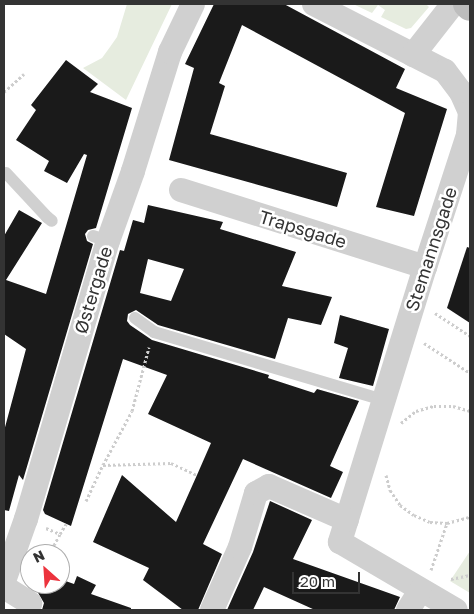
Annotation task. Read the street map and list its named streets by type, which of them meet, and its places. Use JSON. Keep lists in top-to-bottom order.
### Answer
{
  "streets": {
    "street": ["Trapsgade", "Stemannsgade", "Østergade"]
  },
  "crossings": [
    ["Trapsgade", "Stemannsgade"]
  ],
  "scale_bar": "20 m",
  "north": "top left"
}
